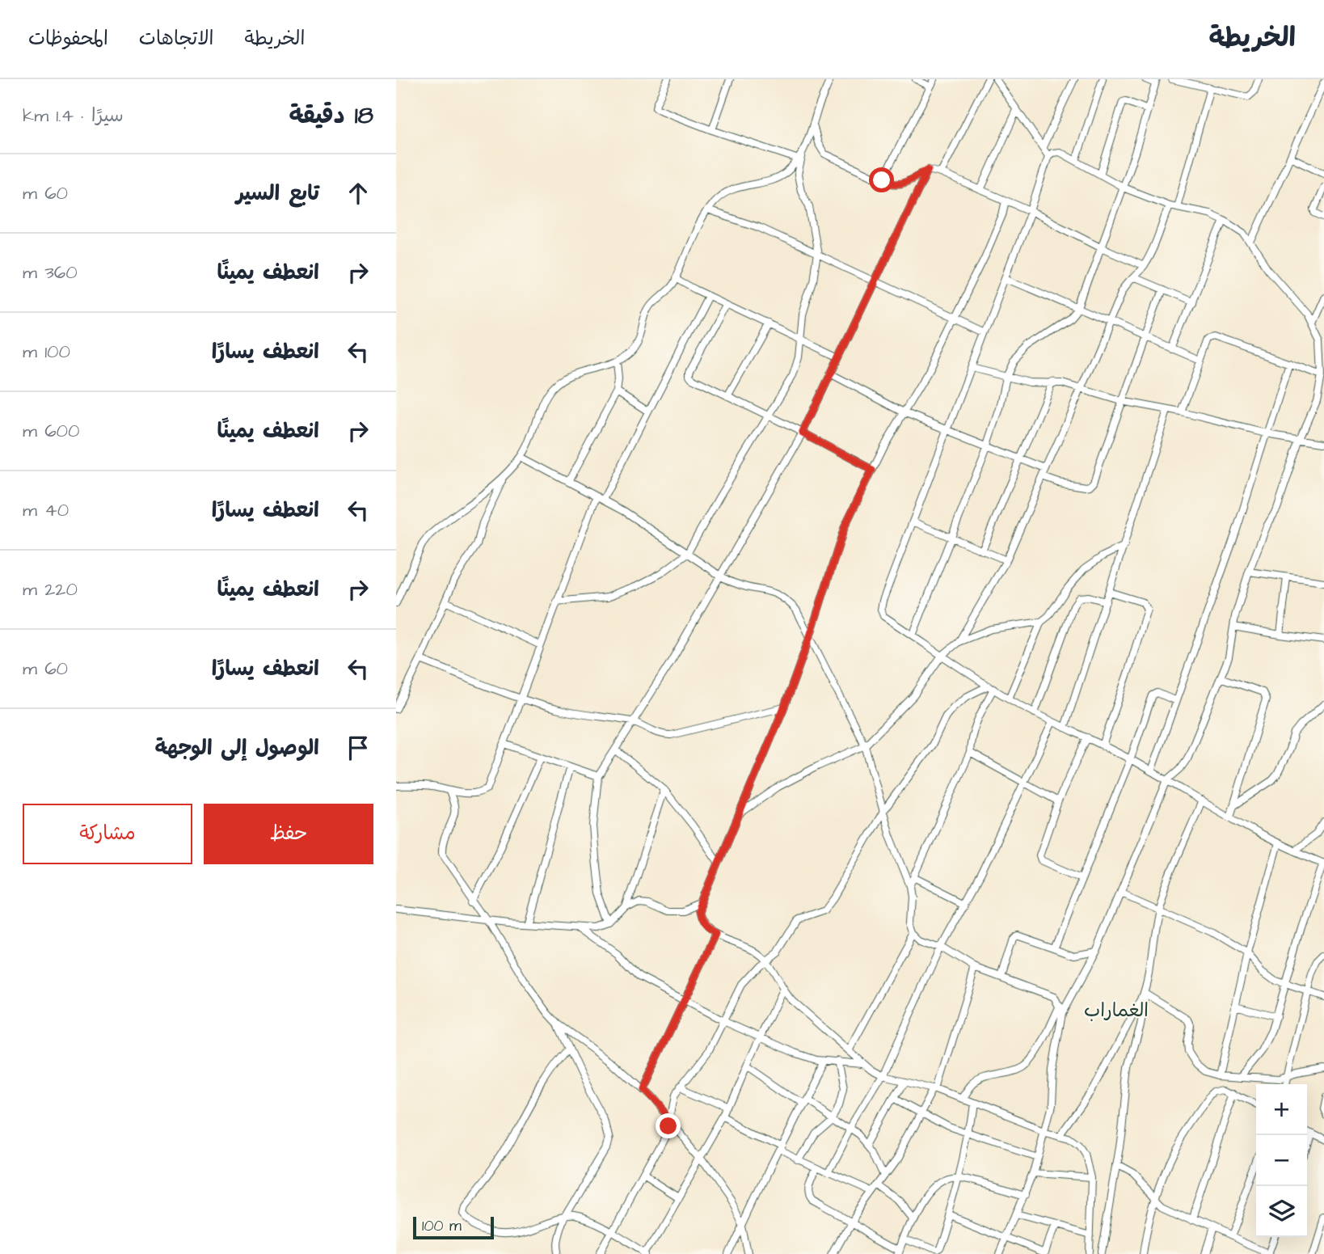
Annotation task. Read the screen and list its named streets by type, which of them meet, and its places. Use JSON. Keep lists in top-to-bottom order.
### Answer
{
  "districts": ["الغماراب"],
  "scale_bar": "100 m",
  "page": {
    "header": "الخريطة",
    "nav": ["الخريطة", "الاتجاهات", "المحفوظات"],
    "heading": ["18 دقيقة", "سيرًا · 1.4 km"],
    "list": [
      ["تابع السير", "60 m"],
      ["انعطف يمينًا", "360 m"],
      ["انعطف يسارًا", "100 m"],
      ["انعطف يمينًا", "600 m"],
      ["انعطف يسارًا", "40 m"],
      ["انعطف يمينًا", "220 m"],
      ["انعطف يسارًا", "60 m"],
      "الوصول إلى الوجهة"
    ],
    "buttons": ["حفظ", "مشاركة"],
    "map_buttons": ["+", "−"],
    "scale": "100 m"
  }
}
